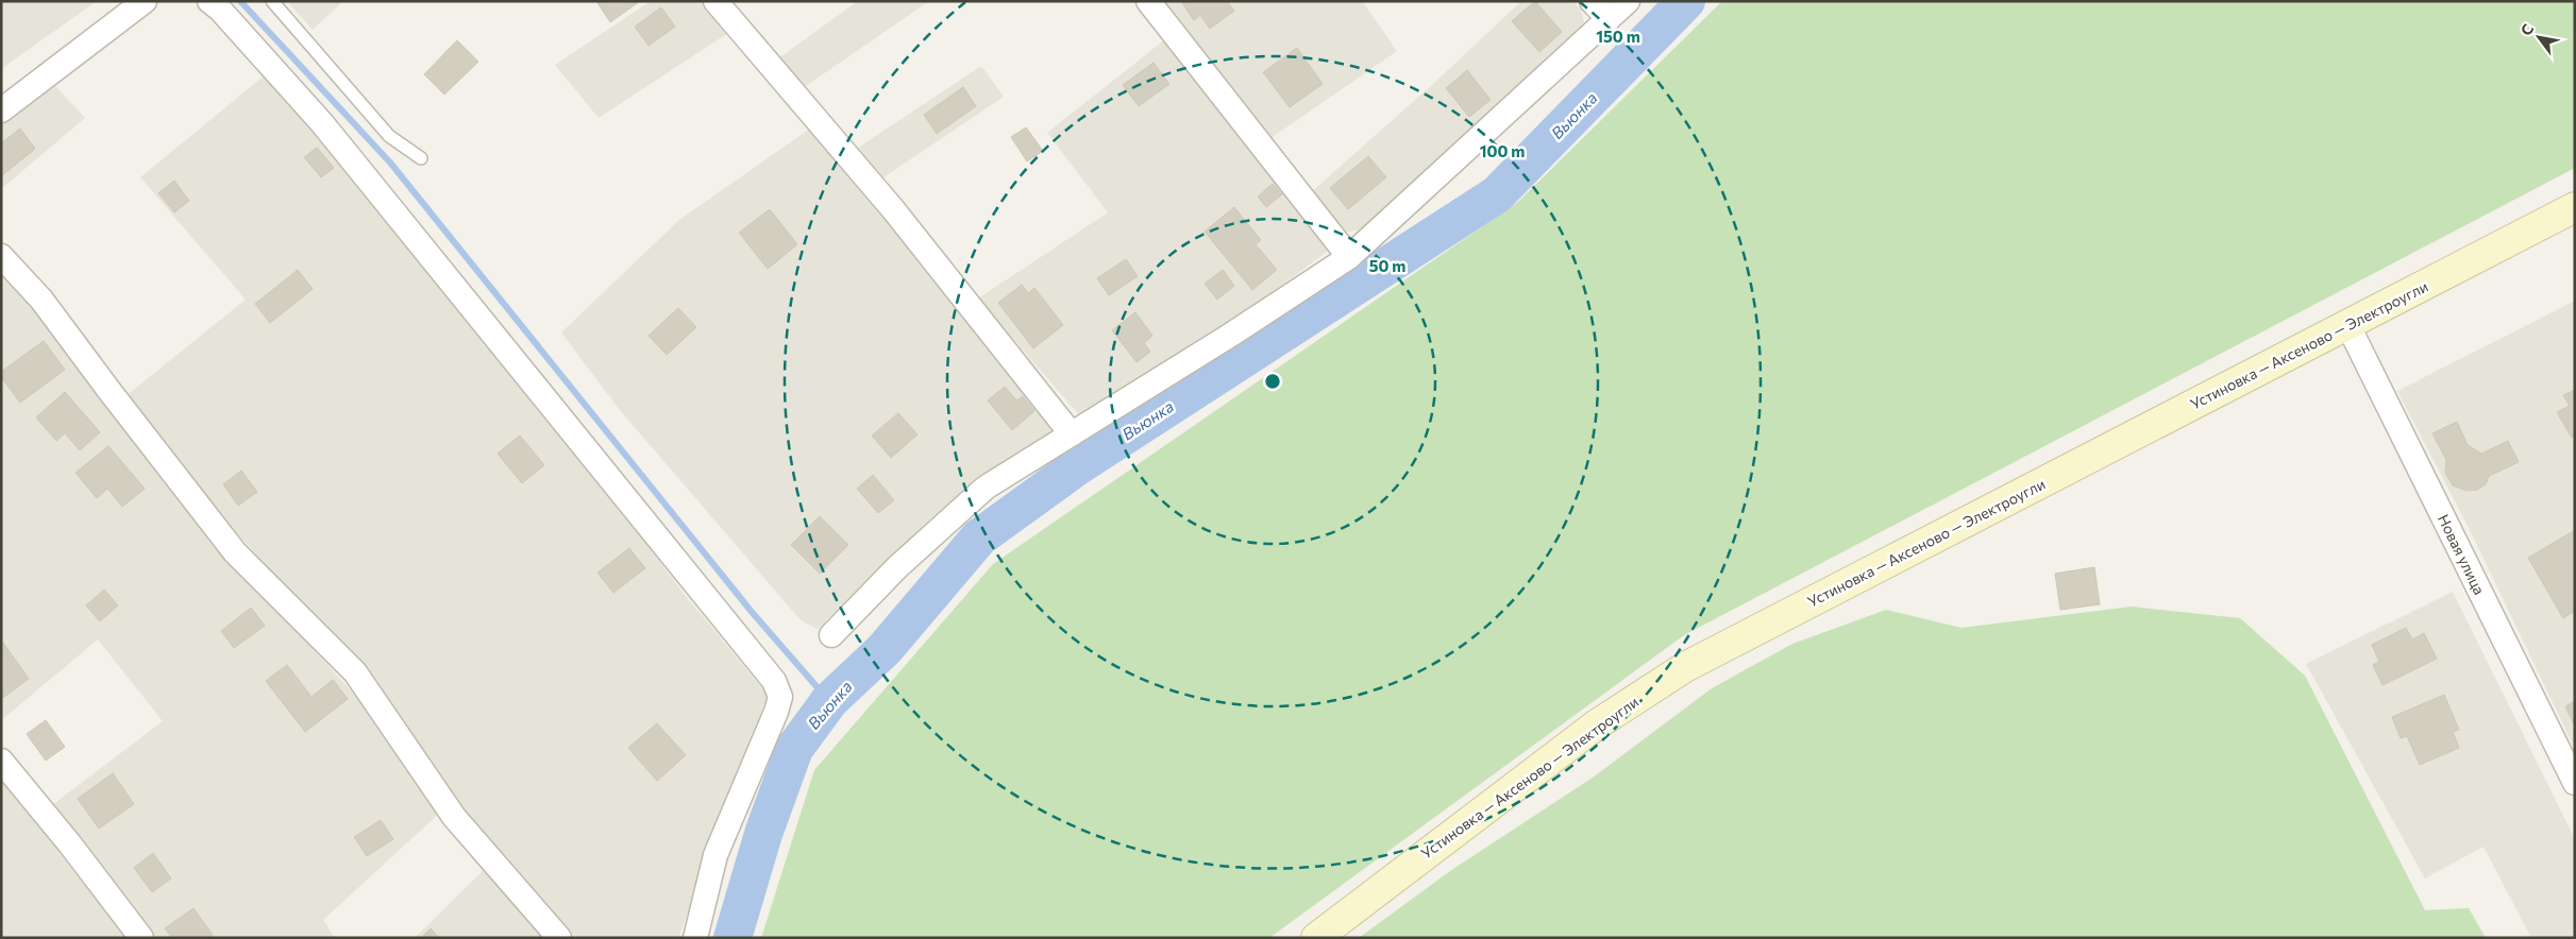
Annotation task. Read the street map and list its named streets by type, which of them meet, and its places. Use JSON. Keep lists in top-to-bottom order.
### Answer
{
  "streets": {
    "main road": ["Устиновка — Аксеново — Электроугли"],
    "street": ["Новая улица"]
  },
  "crossings": [
    ["Устиновка — Аксеново — Электроугли", "Новая улица"]
  ],
  "water": ["Вьюнка"],
  "north": "top left",
  "rings": ["150 m", "100 m", "50 m"]
}
